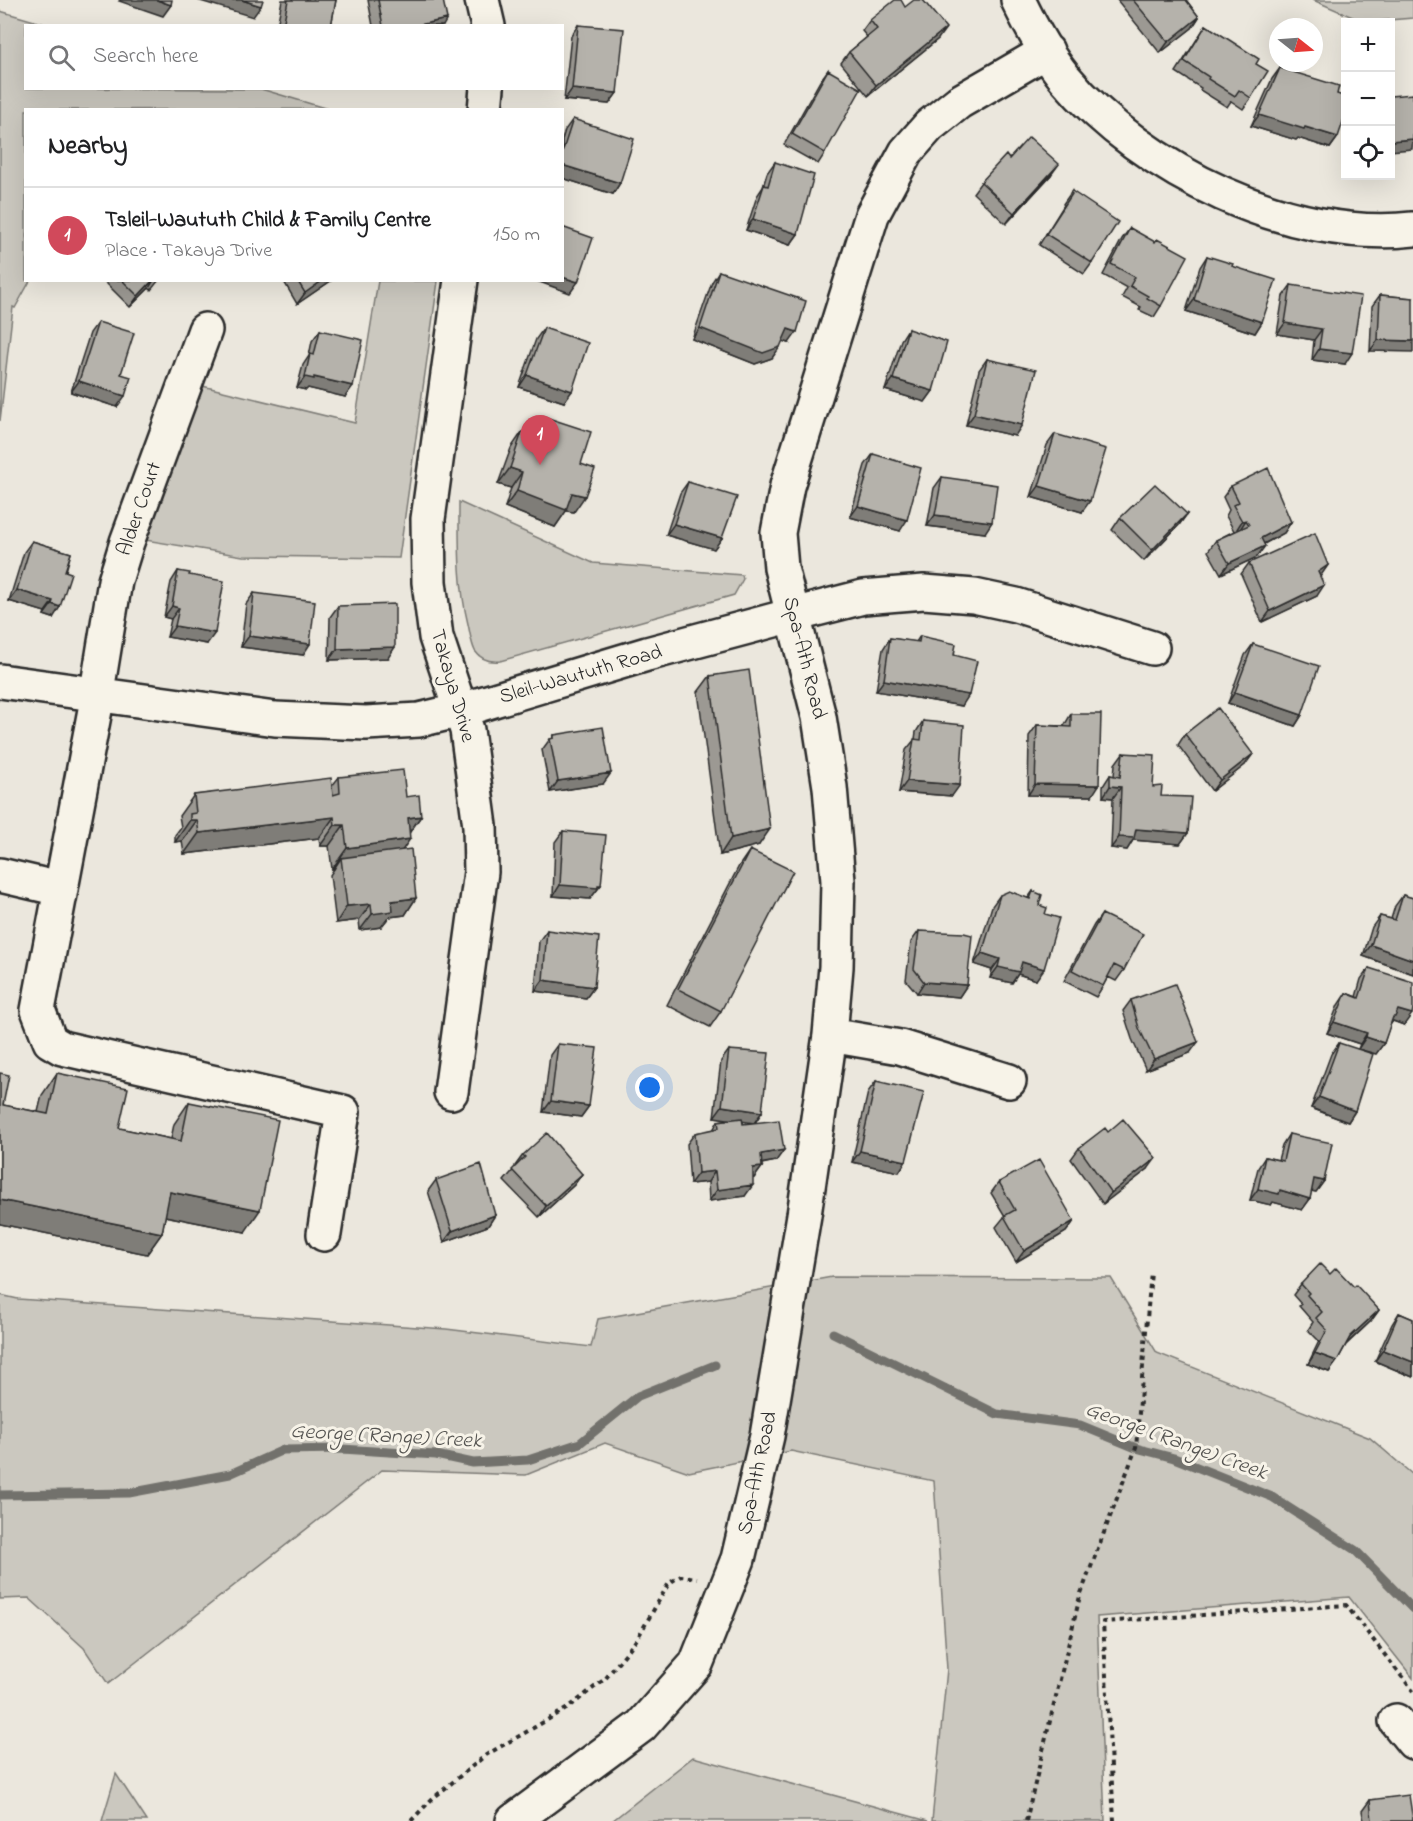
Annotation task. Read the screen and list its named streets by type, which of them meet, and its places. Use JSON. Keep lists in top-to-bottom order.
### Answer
{
  "streets": {
    "street": [
      "Alder Court",
      "Spa-Ath Road",
      "Sleil-Waututh Road",
      "Takaya Drive"
    ]
  },
  "crossings": [
    ["Alder Court", "Sleil-Waututh Road"],
    ["Spa-Ath Road", "Sleil-Waututh Road"],
    ["Sleil-Waututh Road", "Takaya Drive"]
  ],
  "water": ["George (Range) Creek"],
  "north": "right",
  "page": {
    "map_buttons": ["+", "−"],
    "search": "Search here",
    "heading": "Nearby",
    "list": [
      {
        "mark": "1",
        "name": "Tsleil-Waututh Child & Family Centre",
        "note": "Place · Takaya Drive",
        "value": "150 m"
      }
    ],
    "pins": "1"
  }
}
